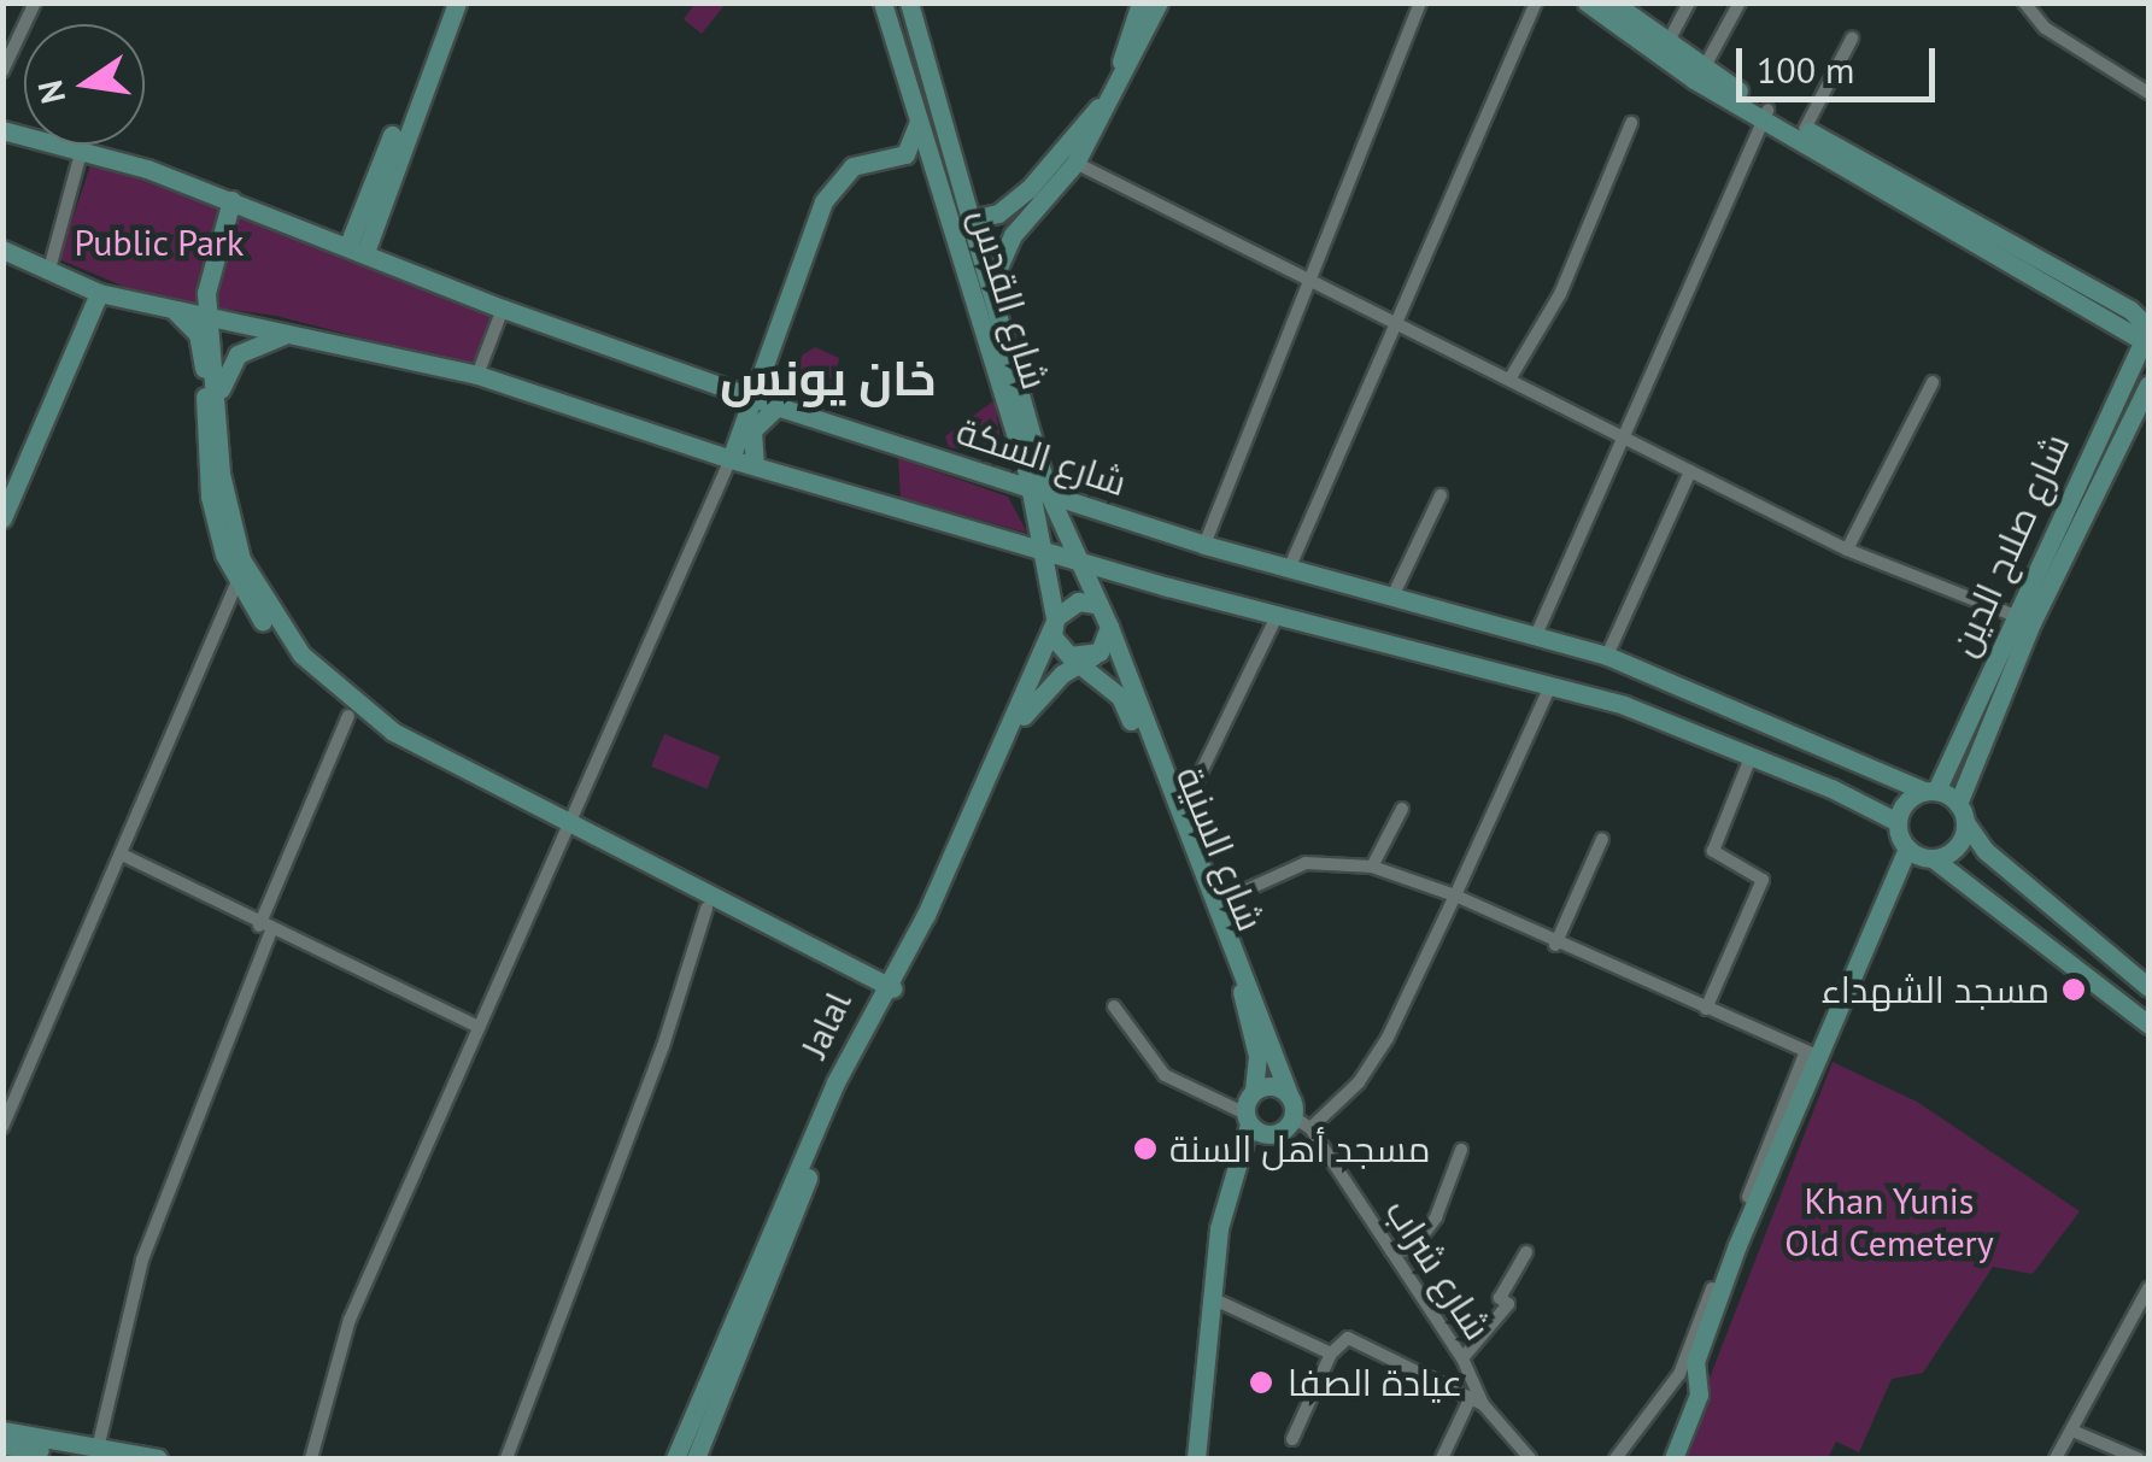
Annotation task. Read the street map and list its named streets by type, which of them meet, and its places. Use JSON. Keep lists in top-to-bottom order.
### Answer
{
  "streets": {
    "main road": [
      "شارع القدس",
      "شارع السكة",
      "شارع صلاح الدين",
      "شارع السنية",
      "Jalal"
    ],
    "street": ["شارع شراب"]
  },
  "crossings": [
    ["شارع القدس", "شارع السكة"],
    ["شارع القدس", "شارع السنية"],
    ["شارع القدس", "Jalal"],
    ["شارع السكة", "شارع صلاح الدين"],
    ["شارع السنية", "Jalal"],
    ["شارع السنية", "شارع شراب"]
  ],
  "districts": ["خان يونس"],
  "parks": ["Public Park", "Khan Yunis Old Cemetery"],
  "places": ["مسجد الشهداء", "مسجد أهل السنة", "عيادة الصفا"],
  "scale_bar": "100 m",
  "north": "left"
}
